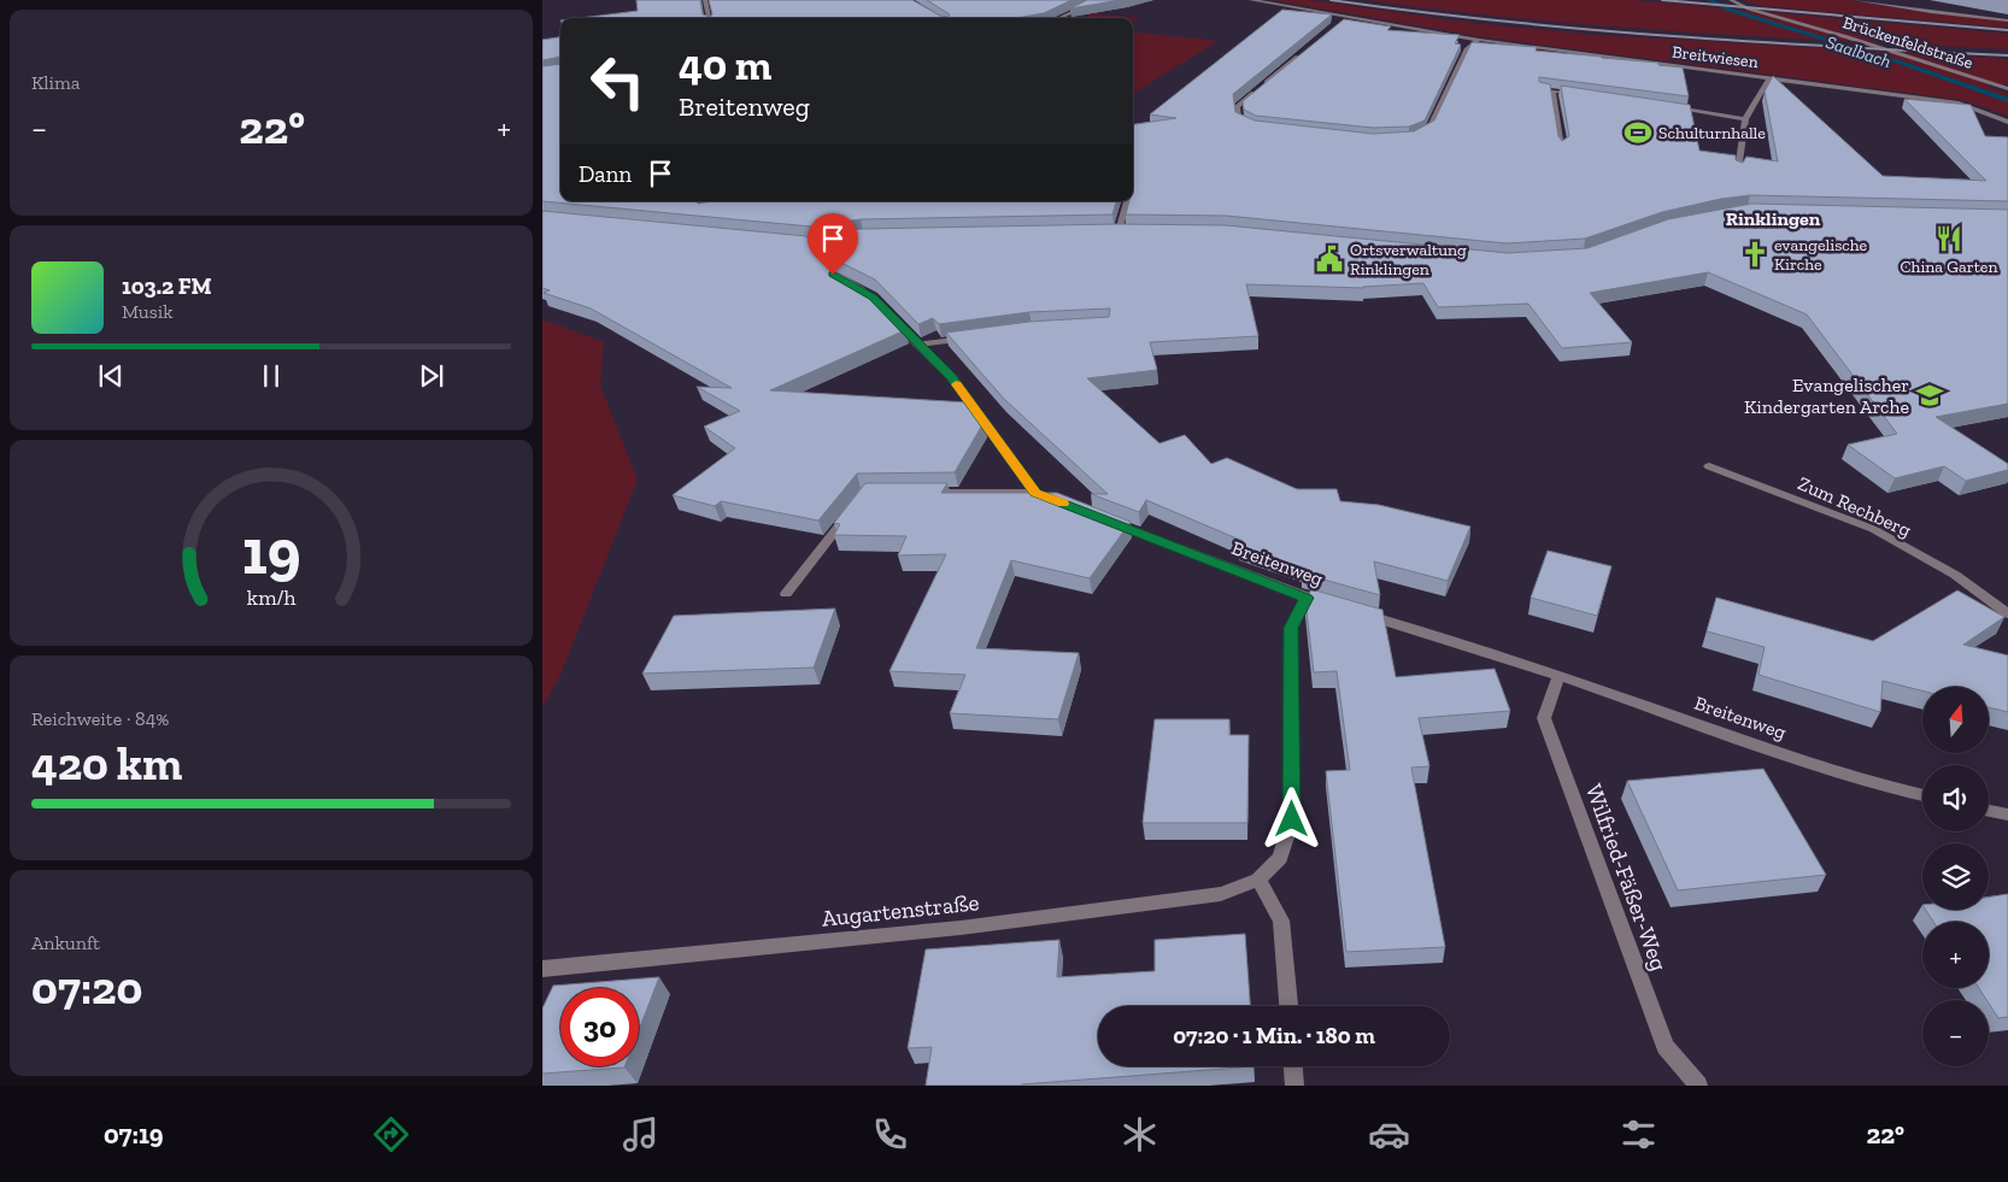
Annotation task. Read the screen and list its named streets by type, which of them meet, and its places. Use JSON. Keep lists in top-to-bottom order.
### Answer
{
  "streets": {
    "street": [
      "Brückenfeldstraße",
      "Breitwiesen",
      "Zum Rechberg",
      "Breitenweg",
      "Wilfried-Fäßer-Weg",
      "Augartenstraße"
    ]
  },
  "crossings": [
    ["Breitenweg", "Wilfried-Fäßer-Weg"],
    ["Breitenweg", "Augartenstraße"]
  ],
  "districts": ["Rinklingen"],
  "water": ["Saalbach"],
  "places": {
    "sports": ["Schulturnhalle"],
    "restaurant": ["China Garten"],
    "church": ["evangelische Kirche"],
    "public building": ["Ortsverwaltung Rinklingen"],
    "school or university": ["Evangelischer Kindergarten Arche"]
  },
  "north": "top",
  "page": {
    "tile": [
      "Klima",
      ["Reichweite · 84%", "420 km"],
      ["Ankunft", "07:20"]
    ],
    "turn": ["40 m", "Breitenweg"],
    "heat": ["−", "22°", "+"],
    "then": "Dann",
    "song": ["103.2 FM", "Musik"],
    "map_buttons": ["+", "−"],
    "limit": "30",
    "trip": "07:20 · 1 Min. · 180 m",
    "tabs": ["07:19", "22°"],
    "gauge": ["19", "km/h"]
  }
}
